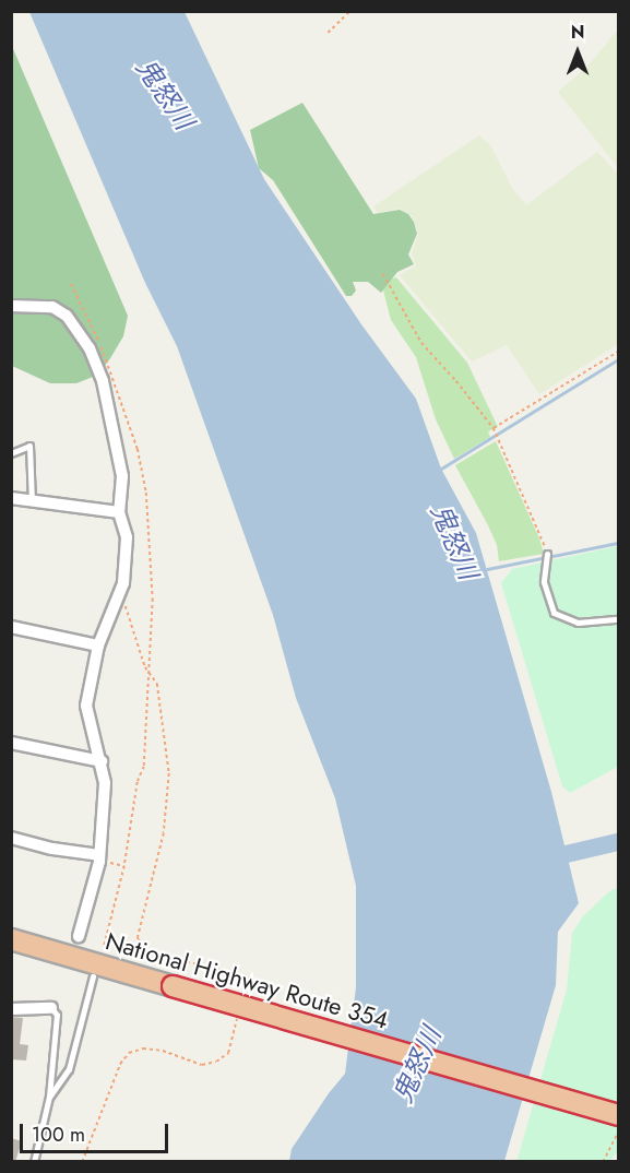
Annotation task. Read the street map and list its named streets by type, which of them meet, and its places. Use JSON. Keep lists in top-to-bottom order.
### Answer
{
  "streets": {
    "highway": ["National Highway Route 354"]
  },
  "water": ["鬼怒川"],
  "scale_bar": "100 m",
  "north": "top"
}
